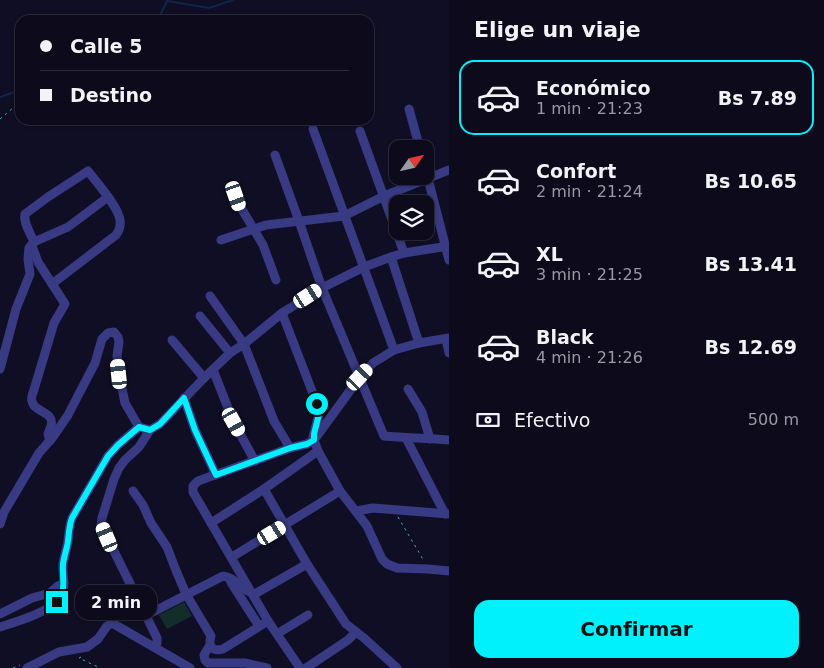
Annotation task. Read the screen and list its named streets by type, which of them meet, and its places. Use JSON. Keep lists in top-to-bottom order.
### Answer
{
  "north": "top right",
  "page": {
    "heading": "Elige un viaje",
    "banner": ["Calle 5", "Destino"],
    "list": [
      {
        "name": "Económico",
        "note": "1 min · 21:23",
        "value": "Bs 7.89"
      },
      {
        "name": "Confort",
        "note": "2 min · 21:24",
        "value": "Bs 10.65"
      },
      {
        "name": "XL",
        "note": "3 min · 21:25",
        "value": "Bs 13.41"
      },
      {
        "name": "Black",
        "note": "4 min · 21:26",
        "value": "Bs 12.69"
      }
    ],
    "pay": ["Efectivo", "500 m"],
    "bubble": "2 min",
    "buttons": "Confirmar"
  }
}
